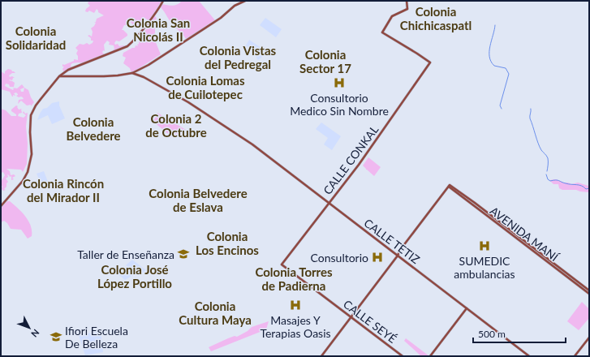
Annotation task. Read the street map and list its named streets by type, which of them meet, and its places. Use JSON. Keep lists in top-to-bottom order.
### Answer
{
  "streets": {
    "street": [
      "CALLE CONKAL",
      "AVENIDA MANÍ",
      "CALLE TETIZ",
      "CALLE SEYÉ"
    ]
  },
  "crossings": [
    ["CALLE CONKAL", "CALLE TETIZ"],
    ["CALLE CONKAL", "CALLE SEYÉ"]
  ],
  "districts": [
    "Colonia Chichicaspatl",
    "Colonia San Nicolás II",
    "Colonia Solidaridad",
    "Colonia Vistas del Pedregal",
    "Colonia Sector 17",
    "Colonia Lomas de Cuilotepec",
    "Colonia 2 de Octubre",
    "Colonia Belvedere",
    "Colonia Rincón del Mirador II",
    "Colonia Belvedere de Eslava",
    "Colonia Los Encinos",
    "Colonia José López Portillo",
    "Colonia Torres de Padierna",
    "Colonia Cultura Maya"
  ],
  "places": {
    "hospital": [
      "Consultorio Medico Sin Nombre",
      "SUMEDIC ambulancias",
      "Consultorio",
      "Masajes Y Terapias Oasis"
    ],
    "school or university": ["Taller de Enseñanza", "Ifiori Escuela De Belleza"]
  },
  "scale_bar": "500 m",
  "north": "bottom right"
}
